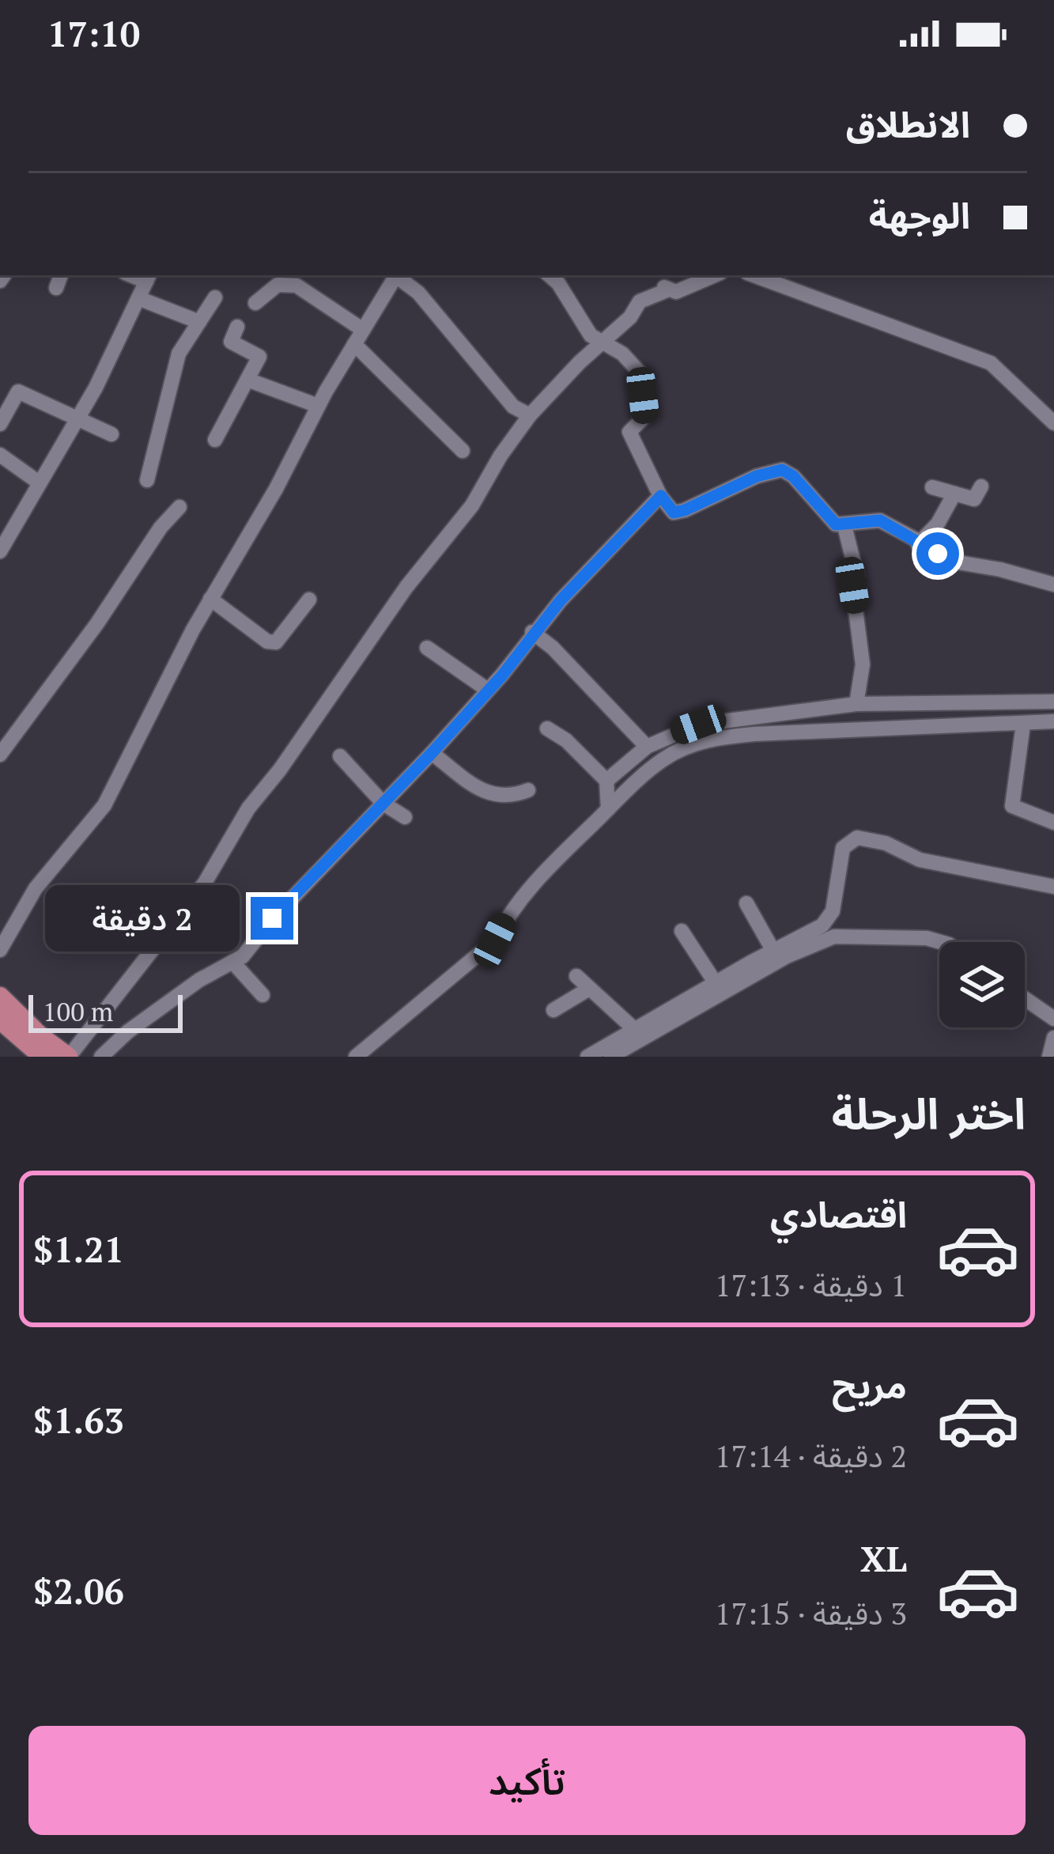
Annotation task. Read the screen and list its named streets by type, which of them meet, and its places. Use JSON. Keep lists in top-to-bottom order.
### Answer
{
  "scale_bar": "100 m",
  "page": {
    "status": "17:10",
    "banner": ["الانطلاق", "الوجهة"],
    "bubble": "2 دقيقة",
    "scale": "100 m",
    "heading": "اختر الرحلة",
    "list": [
      {
        "name": "اقتصادي",
        "note": "1 دقيقة · 17:13",
        "value": "$1.21"
      },
      {
        "name": "مريح",
        "note": "2 دقيقة · 17:14",
        "value": "$1.63"
      },
      {
        "name": "XL",
        "note": "3 دقيقة · 17:15",
        "value": "$2.06"
      }
    ],
    "buttons": "تأكيد"
  }
}
